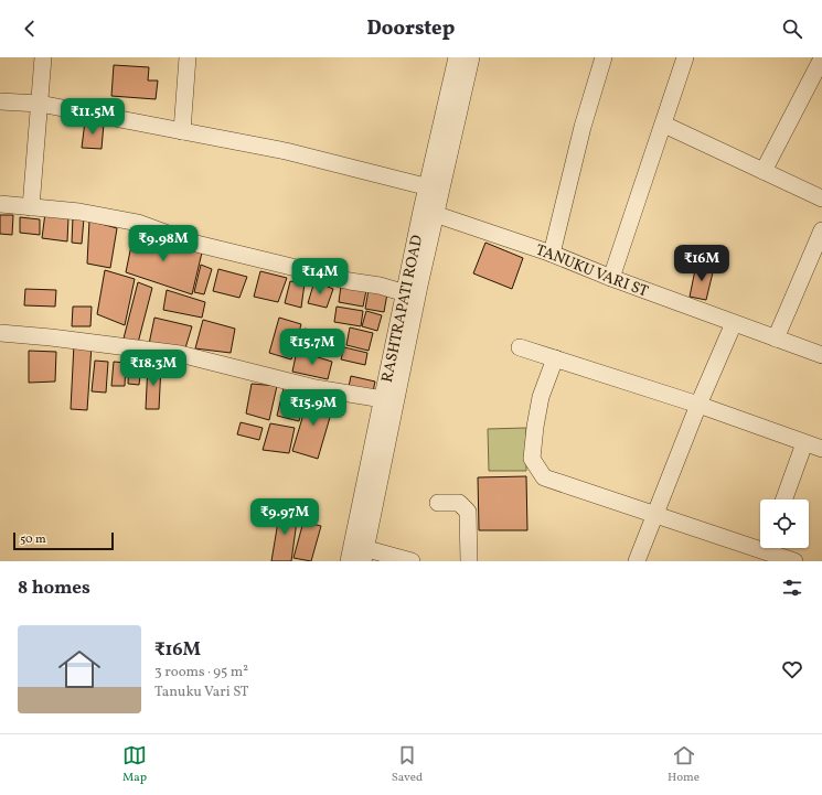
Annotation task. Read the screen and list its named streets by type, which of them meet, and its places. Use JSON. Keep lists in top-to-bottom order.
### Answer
{
  "streets": {
    "street": ["TANUKU VARI ST", "RASHTRAPATI ROAD"]
  },
  "crossings": [
    ["TANUKU VARI ST", "RASHTRAPATI ROAD"]
  ],
  "scale_bar": "50 m",
  "page": {
    "header": "Doorstep",
    "price": [
      "₹11.5M",
      "₹9.98M",
      "₹16M",
      "₹14M",
      "₹15.7M",
      "₹18.3M",
      "₹15.9M",
      "₹9.97M"
    ],
    "scale": "50 m",
    "heading": "8 homes",
    "list": [
      {
        "name": "₹16M",
        "note": "3 rooms · 95 m² · Tanuku Vari ST"
      }
    ],
    "tabs": ["Map", "Saved", "Home"]
  }
}
